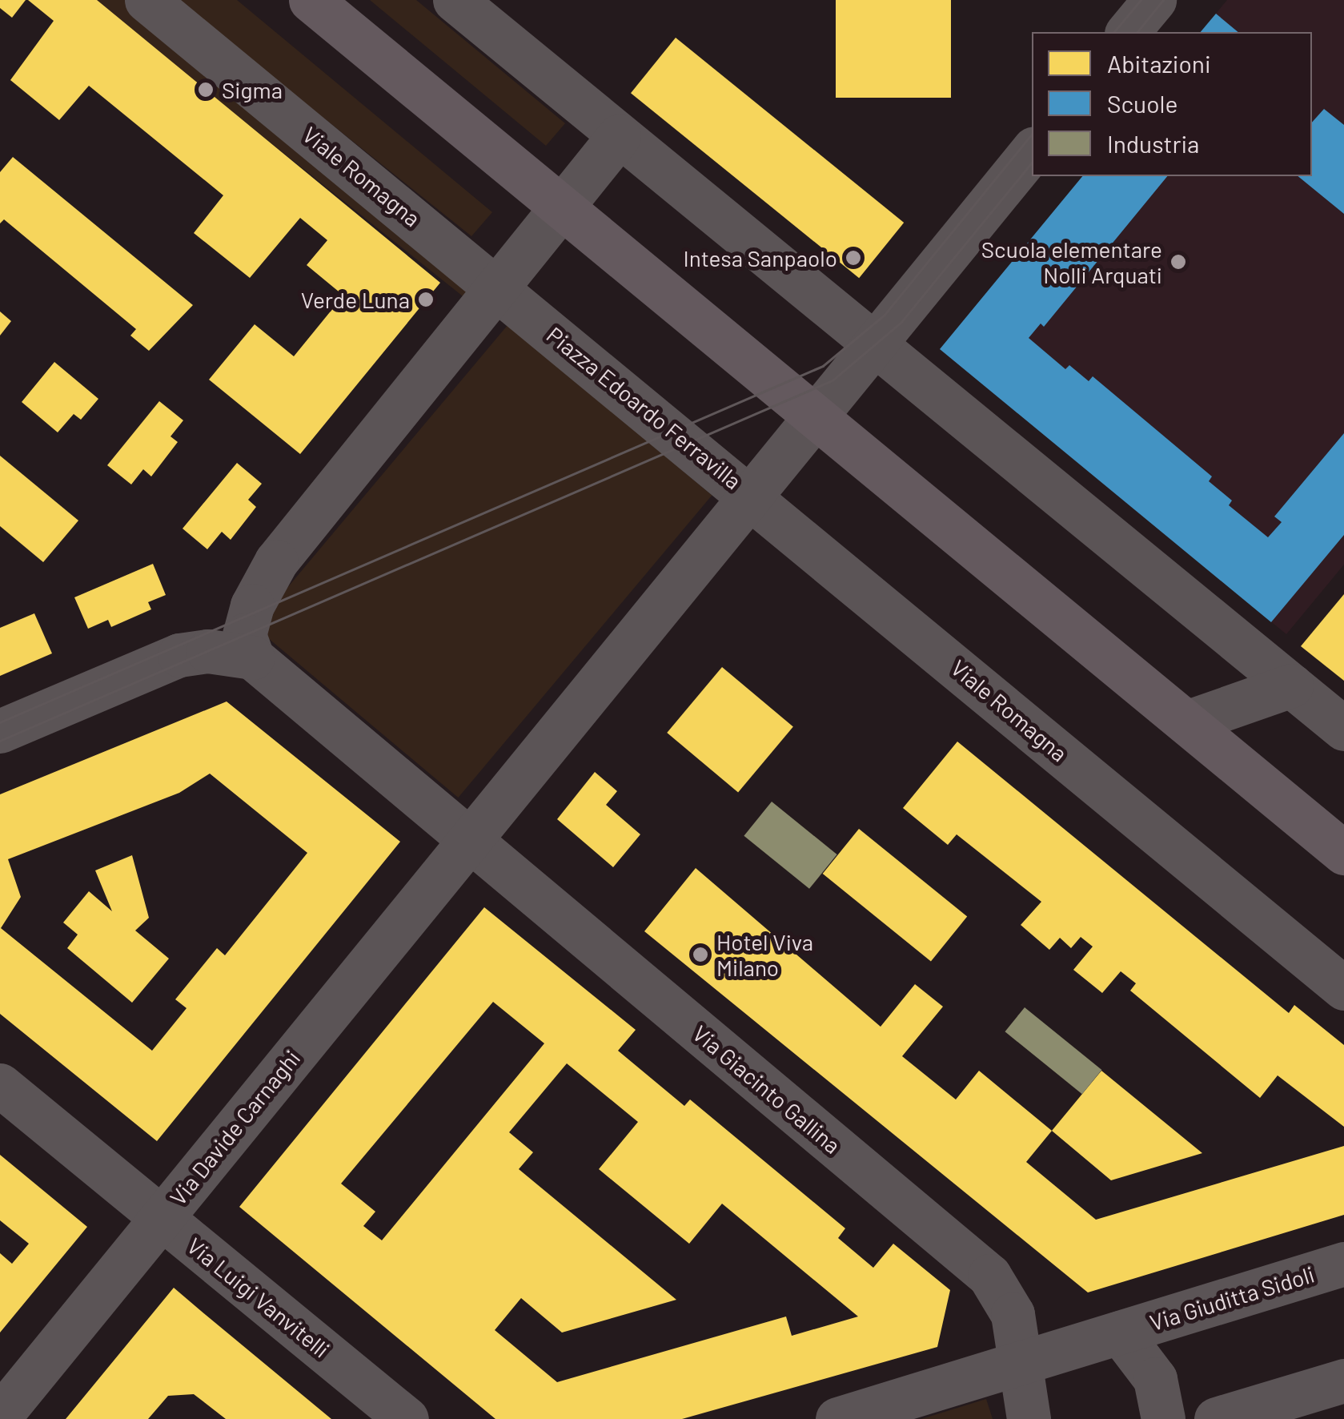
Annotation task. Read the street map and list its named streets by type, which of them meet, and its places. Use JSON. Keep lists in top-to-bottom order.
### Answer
{
  "streets": {
    "street": [
      "Viale Romagna",
      "Piazza Edoardo Ferravilla",
      "Via Giacinto Gallina",
      "Via Davide Carnaghi",
      "Via Luigi Vanvitelli",
      "Via Giuditta Sidoli"
    ]
  },
  "crossings": [
    ["Viale Romagna", "Piazza Edoardo Ferravilla"],
    ["Piazza Edoardo Ferravilla", "Via Giacinto Gallina"],
    ["Piazza Edoardo Ferravilla", "Via Davide Carnaghi"],
    ["Via Giacinto Gallina", "Via Davide Carnaghi"],
    ["Via Giacinto Gallina", "Via Giuditta Sidoli"],
    ["Via Davide Carnaghi", "Via Luigi Vanvitelli"]
  ],
  "places": [
    "Sigma",
    "Intesa Sanpaolo",
    "Scuola elementare Nolli Arquati",
    "Verde Luna",
    "Hotel Viva Milano"
  ],
  "legend": ["Abitazioni", "Scuole", "Industria"]
}
